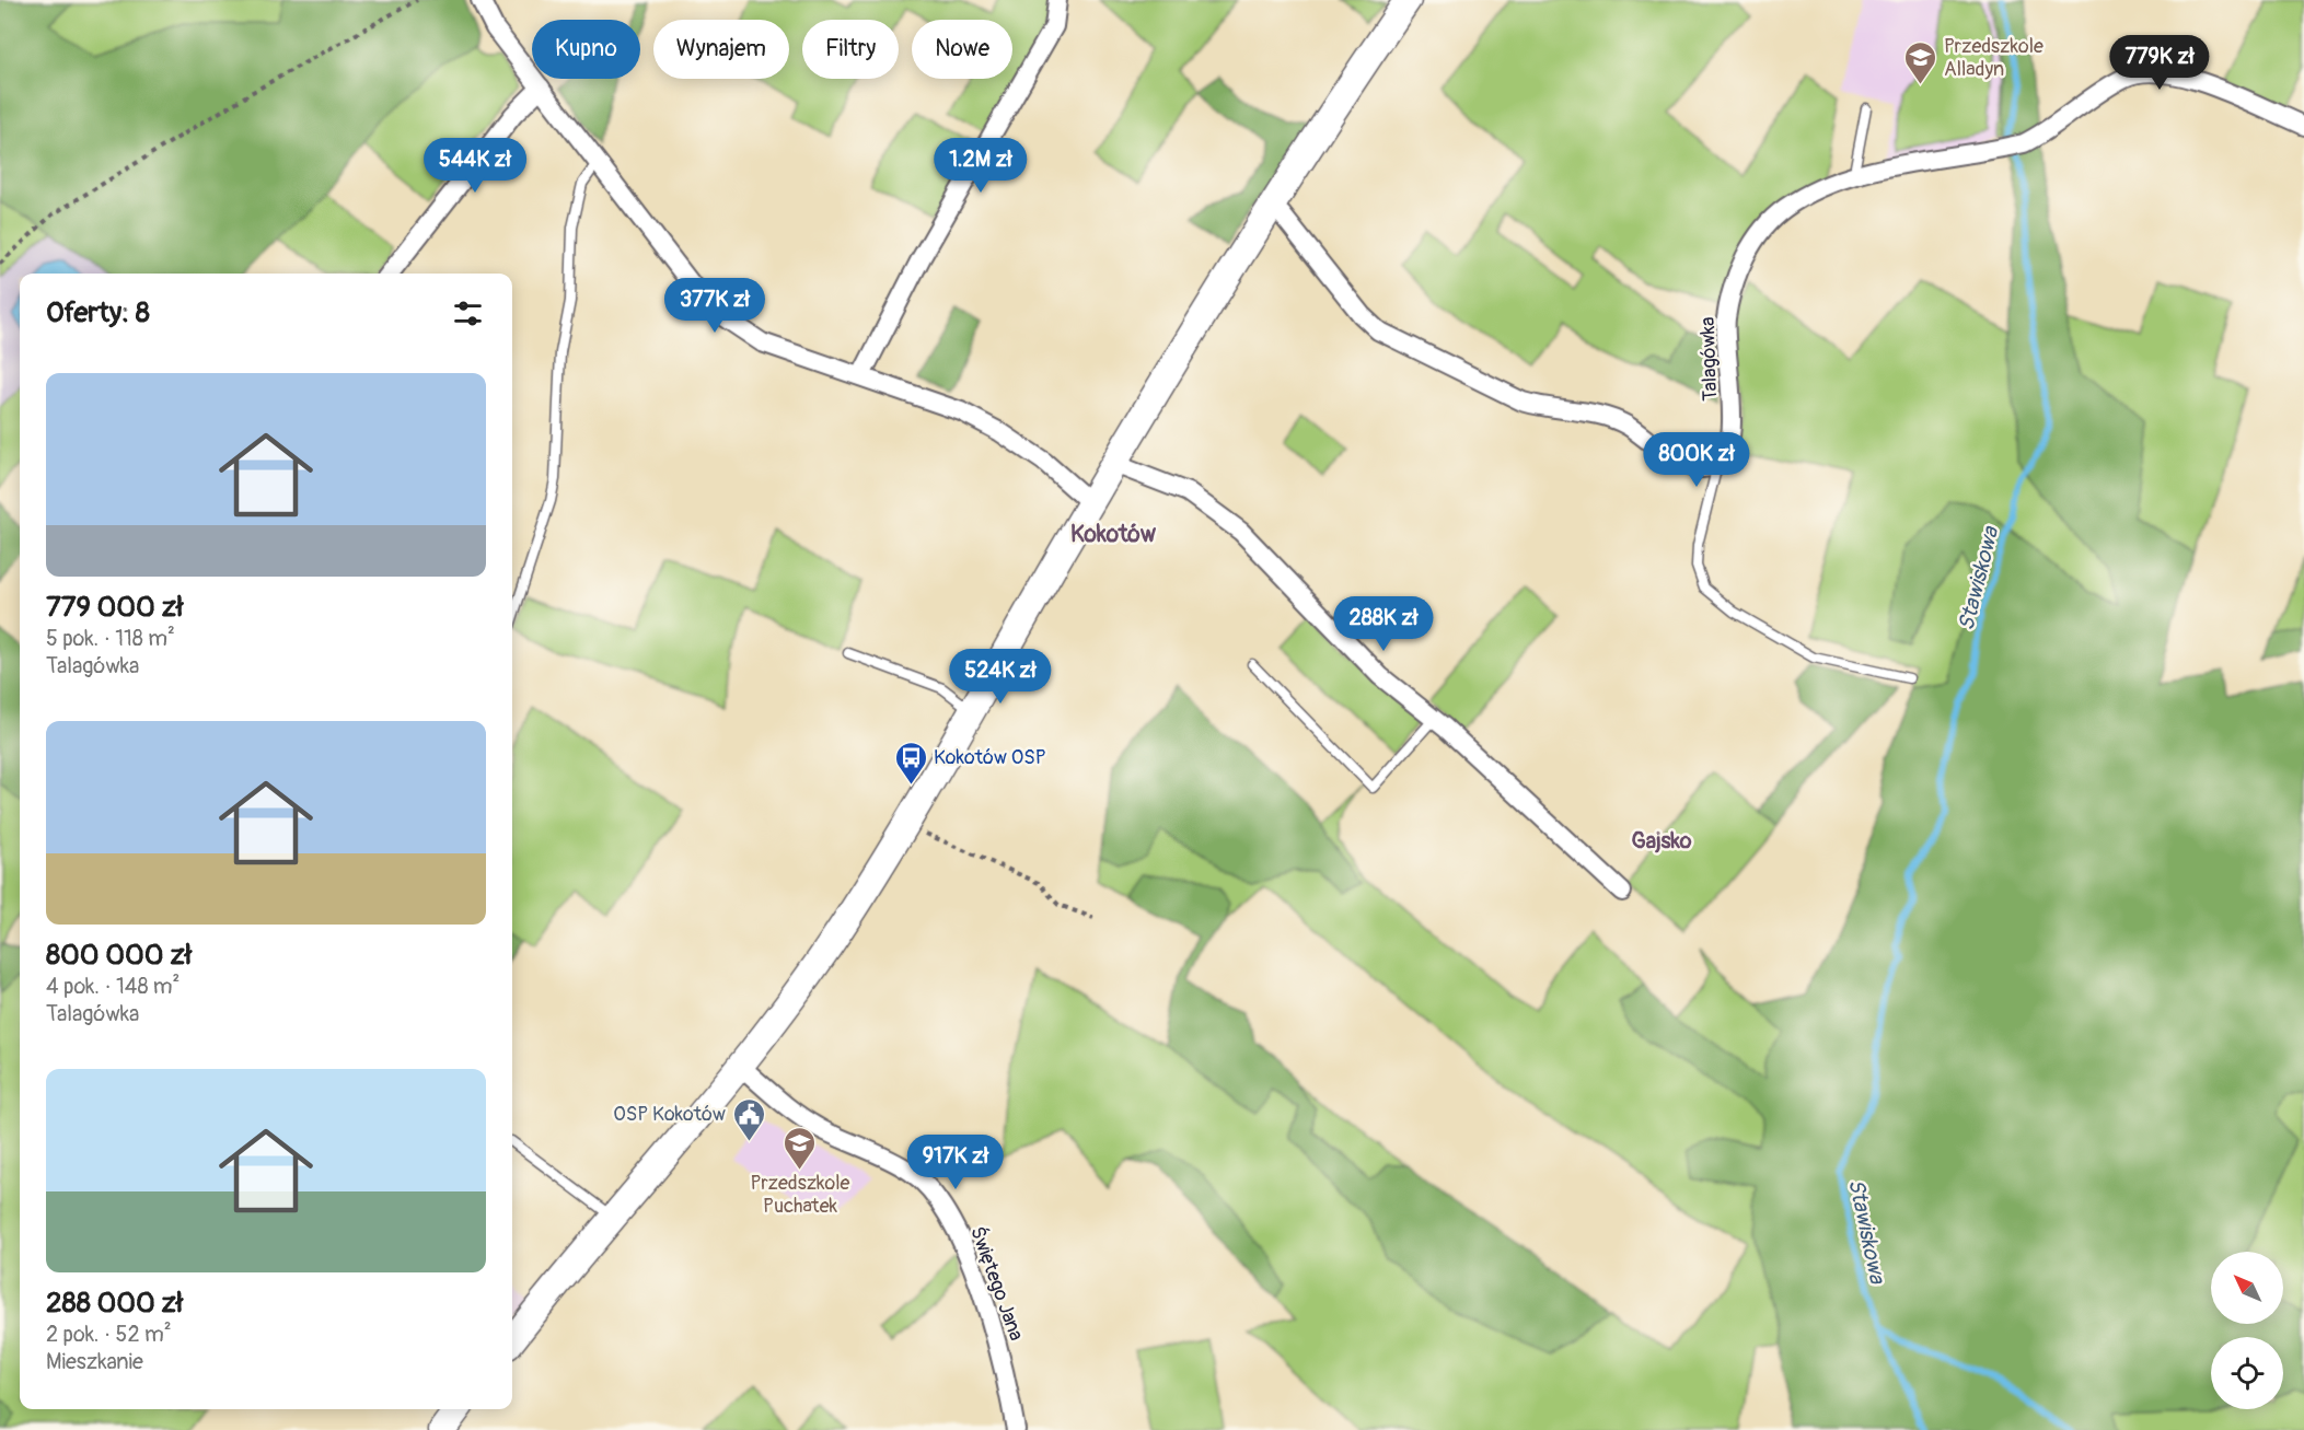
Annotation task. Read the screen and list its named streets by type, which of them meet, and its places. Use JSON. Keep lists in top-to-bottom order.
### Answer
{
  "streets": {
    "street": ["Talagówka", "Świętego Jana"]
  },
  "districts": ["Kokotów", "Gajsko"],
  "water": ["Stawiskowa"],
  "places": {
    "school or university": ["Przedszkole Alladyn", "Przedszkole Puchatek"],
    "bus stop": ["Kokotów OSP"],
    "public building": ["OSP Kokotów"]
  },
  "north": "top left",
  "page": {
    "chip": [
      "Kupno",
      "Wynajem",
      "Filtry",
      "Nowe"
    ],
    "price": [
      "779K zł",
      "544K zł",
      "1.2M zł",
      "377K zł",
      "800K zł",
      "288K zł",
      "524K zł",
      "917K zł"
    ],
    "heading": "Oferty: 8",
    "list": [
      {
        "name": "779 000 zł",
        "note": "5 pok. · 118 m² · Talagówka"
      },
      {
        "name": "800 000 zł",
        "note": "4 pok. · 148 m² · Talagówka"
      },
      {
        "name": "288 000 zł",
        "note": "2 pok. · 52 m² · Mieszkanie"
      }
    ]
  }
}
